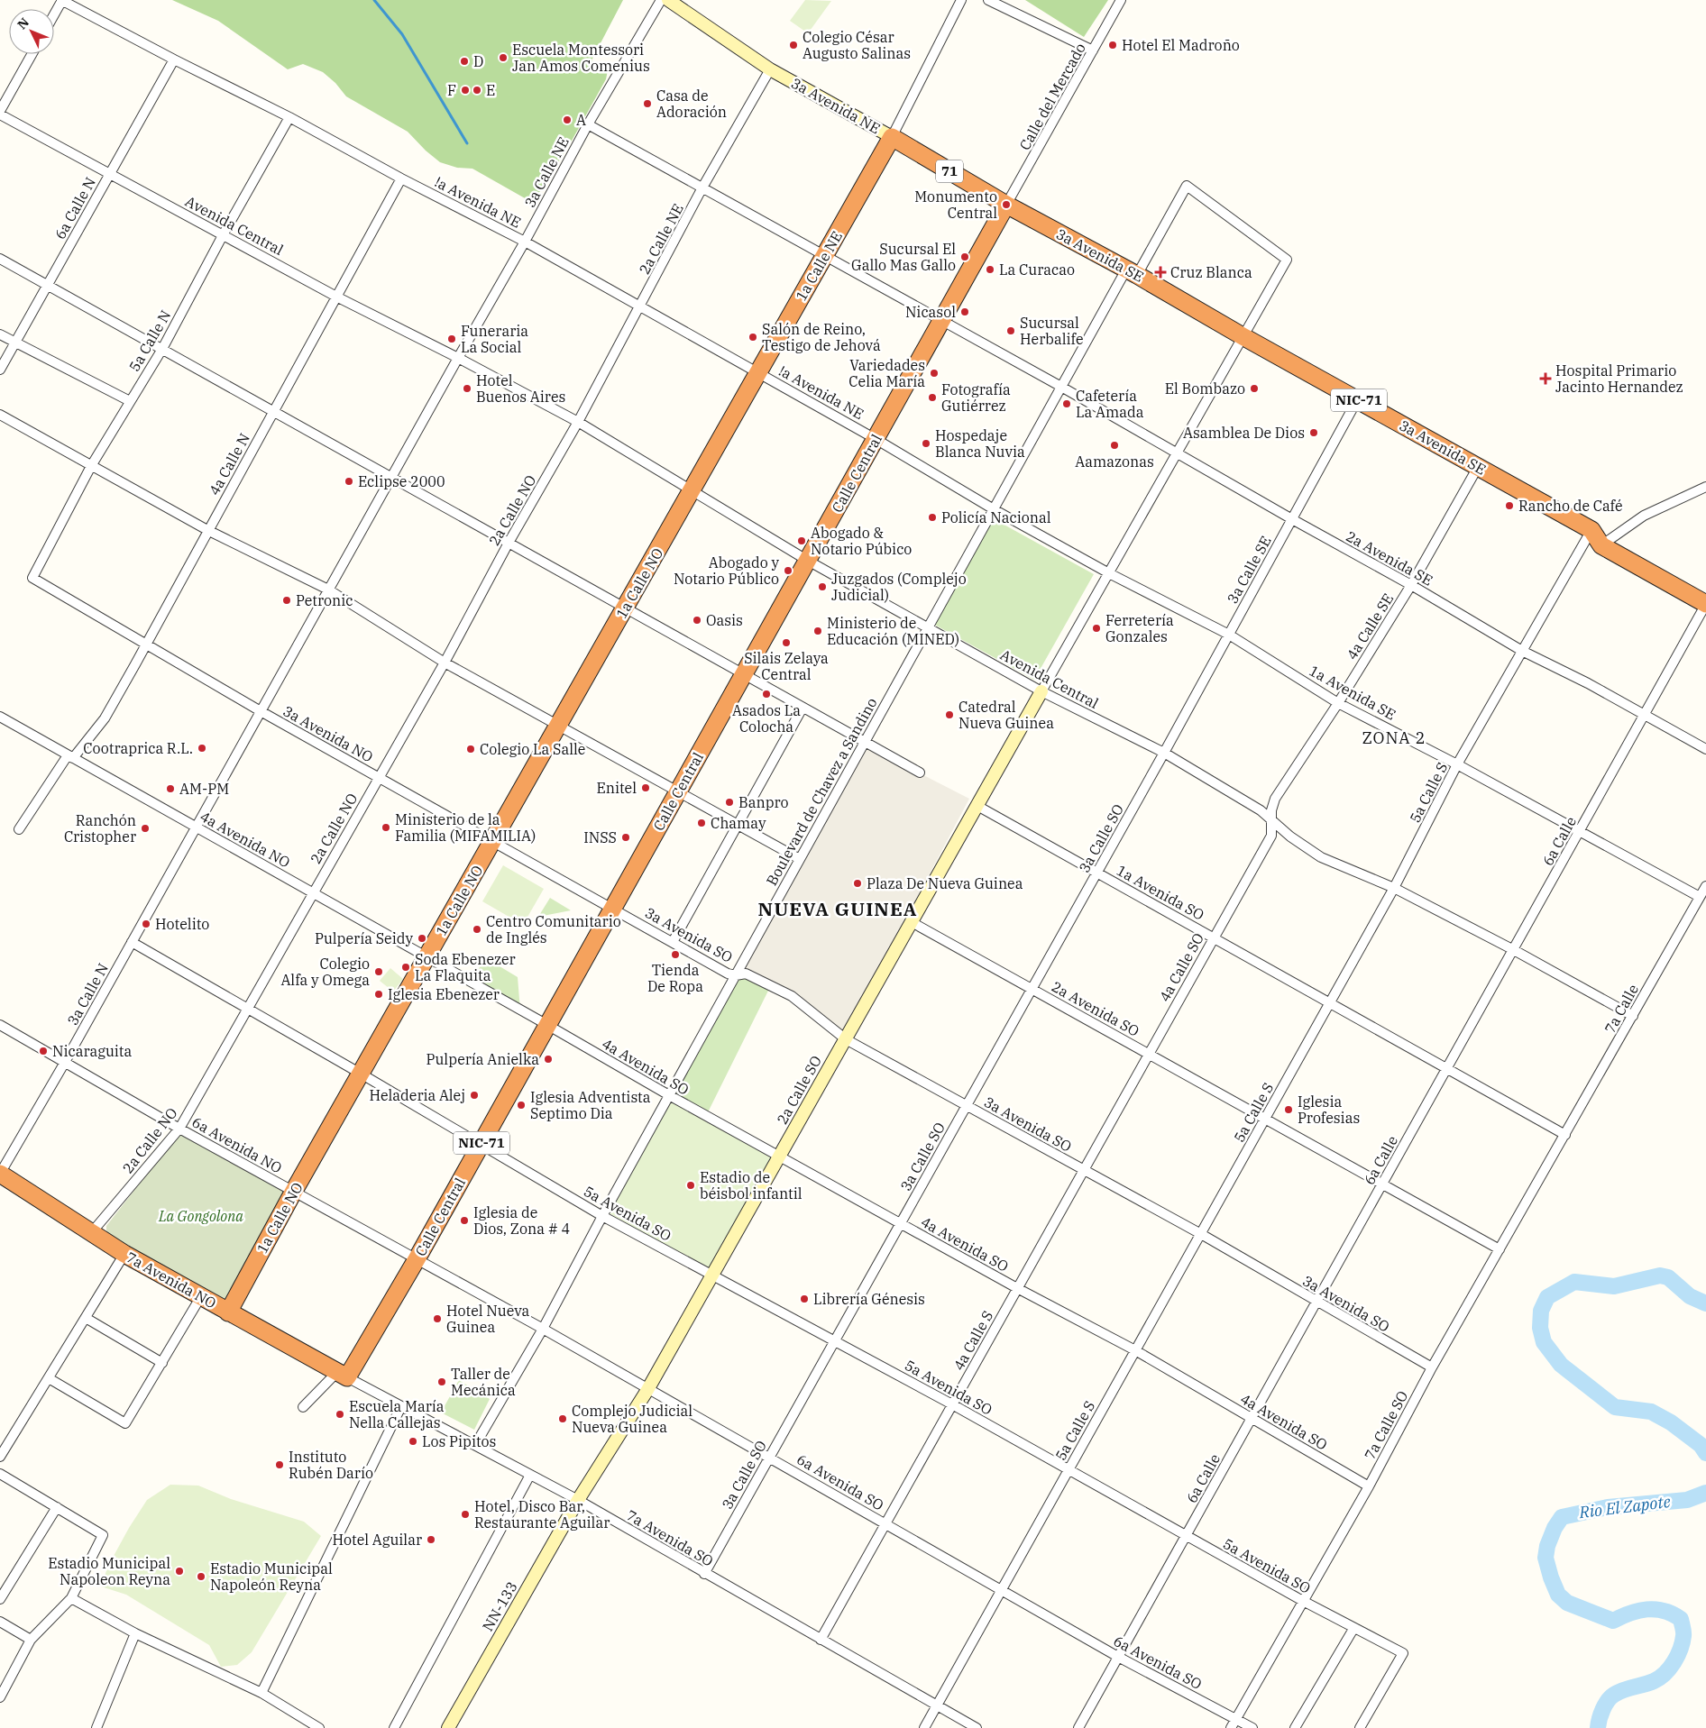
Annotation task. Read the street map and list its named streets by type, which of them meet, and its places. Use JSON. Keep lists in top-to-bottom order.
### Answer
{
  "streets": {
    "highway": [
      "3a Avenida NE",
      "71",
      "3a Avenida SE",
      "1a Calle NE",
      "NIC-71",
      "Calle Central",
      "1a Calle NO",
      "7a Avenida NO"
    ],
    "street": [
      "Calle del Mercado",
      "3a Calle NE",
      "!a Avenida NE",
      "6a Calle N",
      "Avenida Central",
      "2a Calle NE",
      "5a Calle N",
      "4a Calle N",
      "2a Calle NO",
      "2a Avenida SE",
      "3a Calle SE",
      "4a Calle SE",
      "1a Avenida SE",
      "3a Avenida NO",
      "Boulevard de Chavez a Sandino",
      "5a Calle S",
      "3a Calle SO",
      "4a Avenida NO",
      "6a Calle",
      "1a Avenida SO",
      "3a Avenida SO",
      "4a Calle SO",
      "3a Calle N",
      "2a Avenida SO",
      "7a Calle",
      "4a Avenida SO",
      "2a Calle SO",
      "6a Avenida NO",
      "5a Avenida SO",
      "4a Calle S",
      "7a Calle SO",
      "6a Avenida SO",
      "7a Avenida SO",
      "NN-133"
    ]
  },
  "crossings": [
    ["Calle del Mercado", "3a Avenida NE"],
    ["Calle del Mercado", "3a Avenida SE"],
    ["Calle del Mercado", "Calle Central"],
    ["3a Avenida NE", "2a Calle NE"],
    ["3a Avenida NE", "3a Avenida SE"],
    ["3a Avenida NE", "1a Calle NE"],
    ["3a Avenida NE", "Calle Central"],
    ["3a Calle NE", "!a Avenida NE"],
    ["3a Calle NE", "Avenida Central"],
    ["3a Calle NE", "2a Avenida SE"],
    ["3a Calle NE", "3a Calle N"],
    ["!a Avenida NE", "6a Calle N"],
    ["!a Avenida NE", "2a Calle NE"],
    ["!a Avenida NE", "1a Calle NE"],
    ["!a Avenida NE", "5a Calle N"],
    ["!a Avenida NE", "4a Calle N"],
    ["!a Avenida NE", "Calle Central"],
    ["!a Avenida NE", "1a Avenida SE"],
    ["!a Avenida NE", "Boulevard de Chavez a Sandino"],
    ["6a Calle N", "Avenida Central"],
    ["Avenida Central", "2a Calle NE"],
    ["Avenida Central", "1a Calle NE"],
    ["Avenida Central", "5a Calle N"],
    ["Avenida Central", "4a Calle N"],
    ["Avenida Central", "Calle Central"],
    ["Avenida Central", "2a Calle NO"],
    ["Avenida Central", "3a Calle SE"],
    ["Avenida Central", "1a Calle NO"],
    ["Avenida Central", "4a Calle SE"],
    ["Avenida Central", "Boulevard de Chavez a Sandino"],
    ["Avenida Central", "5a Calle S"],
    ["Avenida Central", "3a Calle SO"],
    ["Avenida Central", "6a Calle"],
    ["Avenida Central", "4a Calle SO"],
    ["Avenida Central", "7a Calle"],
    ["Avenida Central", "2a Calle SO"],
    ["2a Calle NE", "2a Calle NO"],
    ["2a Calle NE", "2a Avenida SE"],
    ["3a Avenida SE", "Calle Central"],
    ["3a Avenida SE", "3a Calle SE"],
    ["3a Avenida SE", "4a Calle SE"],
    ["3a Avenida SE", "Boulevard de Chavez a Sandino"],
    ["3a Avenida SE", "5a Calle S"],
    ["3a Avenida SE", "6a Calle"],
    ["1a Calle NE", "2a Avenida SE"],
    ["1a Calle NE", "1a Calle NO"],
    ["5a Calle N", "3a Avenida NO"],
    ["4a Calle N", "3a Avenida NO"],
    ["4a Calle N", "4a Avenida NO"],
    ["Calle Central", "2a Avenida SE"],
    ["Calle Central", "3a Avenida NO"],
    ["Calle Central", "4a Avenida NO"],
    ["Calle Central", "3a Avenida SO"],
    ["Calle Central", "4a Avenida SO"],
    ["Calle Central", "6a Avenida NO"],
    ["Calle Central", "5a Avenida SO"],
    ["Calle Central", "7a Avenida NO"],
    ["Calle Central", "6a Avenida SO"],
    ["Calle Central", "7a Avenida SO"],
    ["2a Calle NO", "3a Avenida NO"],
    ["2a Calle NO", "4a Avenida NO"],
    ["2a Calle NO", "6a Avenida NO"],
    ["2a Calle NO", "5a Avenida SO"],
    ["2a Calle NO", "7a Avenida NO"],
    ["2a Avenida SE", "3a Calle SE"],
    ["2a Avenida SE", "4a Calle SE"],
    ["2a Avenida SE", "Boulevard de Chavez a Sandino"],
    ["2a Avenida SE", "5a Calle S"],
    ["2a Avenida SE", "6a Calle"],
    ["3a Calle SE", "1a Avenida SE"],
    ["3a Calle SE", "3a Calle SO"],
    ["1a Calle NO", "3a Avenida NO"],
    ["1a Calle NO", "4a Avenida NO"],
    ["1a Calle NO", "6a Avenida NO"],
    ["1a Calle NO", "5a Avenida SO"],
    ["1a Calle NO", "7a Avenida NO"],
    ["4a Calle SE", "1a Avenida SE"],
    ["4a Calle SE", "4a Calle SO"],
    ["1a Avenida SE", "Boulevard de Chavez a Sandino"],
    ["1a Avenida SE", "5a Calle S"],
    ["1a Avenida SE", "6a Calle"],
    ["1a Avenida SE", "7a Calle"],
    ["3a Avenida NO", "3a Avenida SO"],
    ["3a Avenida NO", "3a Calle N"],
    ["Boulevard de Chavez a Sandino", "3a Avenida SO"],
    ["Boulevard de Chavez a Sandino", "4a Avenida SO"],
    ["Boulevard de Chavez a Sandino", "5a Avenida SO"],
    ["Boulevard de Chavez a Sandino", "6a Avenida SO"],
    ["Boulevard de Chavez a Sandino", "7a Avenida SO"],
    ["5a Calle S", "1a Avenida SO"],
    ["5a Calle S", "3a Avenida SO"],
    ["5a Calle S", "2a Avenida SO"],
    ["5a Calle S", "4a Avenida SO"],
    ["5a Calle S", "5a Avenida SO"],
    ["5a Calle S", "6a Avenida SO"],
    ["5a Calle S", "7a Avenida SO"],
    ["3a Calle SO", "1a Avenida SO"],
    ["3a Calle SO", "3a Avenida SO"],
    ["3a Calle SO", "2a Avenida SO"],
    ["3a Calle SO", "4a Avenida SO"],
    ["3a Calle SO", "5a Avenida SO"],
    ["3a Calle SO", "6a Avenida SO"],
    ["3a Calle SO", "7a Avenida SO"],
    ["4a Avenida NO", "3a Calle N"],
    ["4a Avenida NO", "4a Avenida SO"],
    ["6a Calle", "1a Avenida SO"],
    ["6a Calle", "3a Avenida SO"],
    ["6a Calle", "2a Avenida SO"],
    ["6a Calle", "4a Avenida SO"],
    ["6a Calle", "5a Avenida SO"],
    ["6a Calle", "6a Avenida SO"],
    ["1a Avenida SO", "4a Calle SO"],
    ["1a Avenida SO", "7a Calle"],
    ["1a Avenida SO", "2a Calle SO"],
    ["1a Avenida SO", "7a Calle SO"],
    ["3a Avenida SO", "2a Calle SO"],
    ["3a Avenida SO", "4a Calle S"],
    ["3a Avenida SO", "7a Calle SO"],
    ["4a Calle SO", "2a Avenida SO"],
    ["4a Calle SO", "4a Calle S"],
    ["3a Calle N", "6a Avenida NO"],
    ["3a Calle N", "5a Avenida SO"],
    ["3a Calle N", "7a Avenida NO"],
    ["2a Avenida SO", "2a Calle SO"],
    ["2a Avenida SO", "4a Calle S"],
    ["2a Avenida SO", "7a Calle SO"],
    ["7a Calle", "7a Calle SO"],
    ["4a Avenida SO", "2a Calle SO"],
    ["4a Avenida SO", "4a Calle S"],
    ["4a Avenida SO", "7a Calle SO"],
    ["2a Calle SO", "5a Avenida SO"],
    ["2a Calle SO", "6a Avenida SO"],
    ["2a Calle SO", "7a Avenida SO"],
    ["2a Calle SO", "NN-133"],
    ["6a Avenida NO", "6a Avenida SO"],
    ["5a Avenida SO", "4a Calle S"],
    ["5a Avenida SO", "7a Calle SO"],
    ["7a Avenida NO", "7a Avenida SO"],
    ["4a Calle S", "6a Avenida SO"],
    ["4a Calle S", "7a Avenida SO"],
    ["7a Calle SO", "6a Avenida SO"],
    ["7a Avenida SO", "NN-133"]
  ],
  "districts": ["ZONA 2", "NUEVA GUINEA"],
  "water": ["Rio El Zapote"],
  "parks": ["La Gongolona"],
  "places": {
    "other": [
      "Colegio César Augusto Salinas",
      "Hotel El Madroño",
      "Escuela Montessori Jan Amos Comenius",
      "D",
      "F",
      "E",
      "Casa de Adoración",
      "A",
      "Monumento Central",
      "Sucursal El Gallo Mas Gallo",
      "La Curacao",
      "Nicasol",
      "Sucursal Herbalife",
      "Salón de Reino, Testigo de Jehová",
      "Funeraria La Social",
      "Variedades Celia María",
      "Hotel Buenos Aires",
      "El Bombazo",
      "Fotografía Gutiérrez",
      "Cafetería La Amada",
      "Asamblea De Dios",
      "Hospedaje Blanca Nuvia",
      "Aamazonas",
      "Eclipse 2000",
      "Rancho de Café",
      "Policía Nacional",
      "Abogado & Notario Púbico",
      "Abogado y Notario Público",
      "Juzgados (Complejo Judicial)",
      "Petronic",
      "Oasis",
      "Ferretería Gonzales",
      "Ministerio de Educación (MINED)",
      "Silais Zelaya Central",
      "Asados La Colocha",
      "Catedral Nueva Guinea",
      "Cootraprica R.L.",
      "Colegio La Salle",
      "Enitel",
      "AM-PM",
      "Banpro",
      "Chamay",
      "Ministerio de la Familia (MIFAMILIA)",
      "Ranchón Cristopher",
      "INSS",
      "Plaza De Nueva Guinea",
      "Hotelito",
      "Centro Comunitario de Inglés",
      "Pulpería Seidy",
      "Tienda De Ropa",
      "Soda Ebenezer La Flaquita",
      "Colegio Alfa y Omega",
      "Iglesia Ebenezer",
      "Nicaraguita",
      "Pulpería Anielka",
      "Heladeria Alej",
      "Iglesia Adventista Septimo Dia",
      "Iglesia Profesias",
      "Estadio de béisbol infantil",
      "Iglesia de Dios, Zona # 4",
      "Librería Génesis",
      "Hotel Nueva Guinea",
      "Taller de Mecánica",
      "Escuela María Nella Callejas",
      "Complejo Judicial Nueva Guinea",
      "Los Pipitos",
      "Instituto Rubén Darío",
      "Hotel, Disco Bar, Restaurante Aguilar",
      "Hotel Aguilar",
      "Estadio Municipal Napoleon Reyna",
      "Estadio Municipal Napoleón Reyna"
    ],
    "health": ["Cruz Blanca", "Hospital Primario Jacinto Hernandez"]
  },
  "north": "top left"
}
